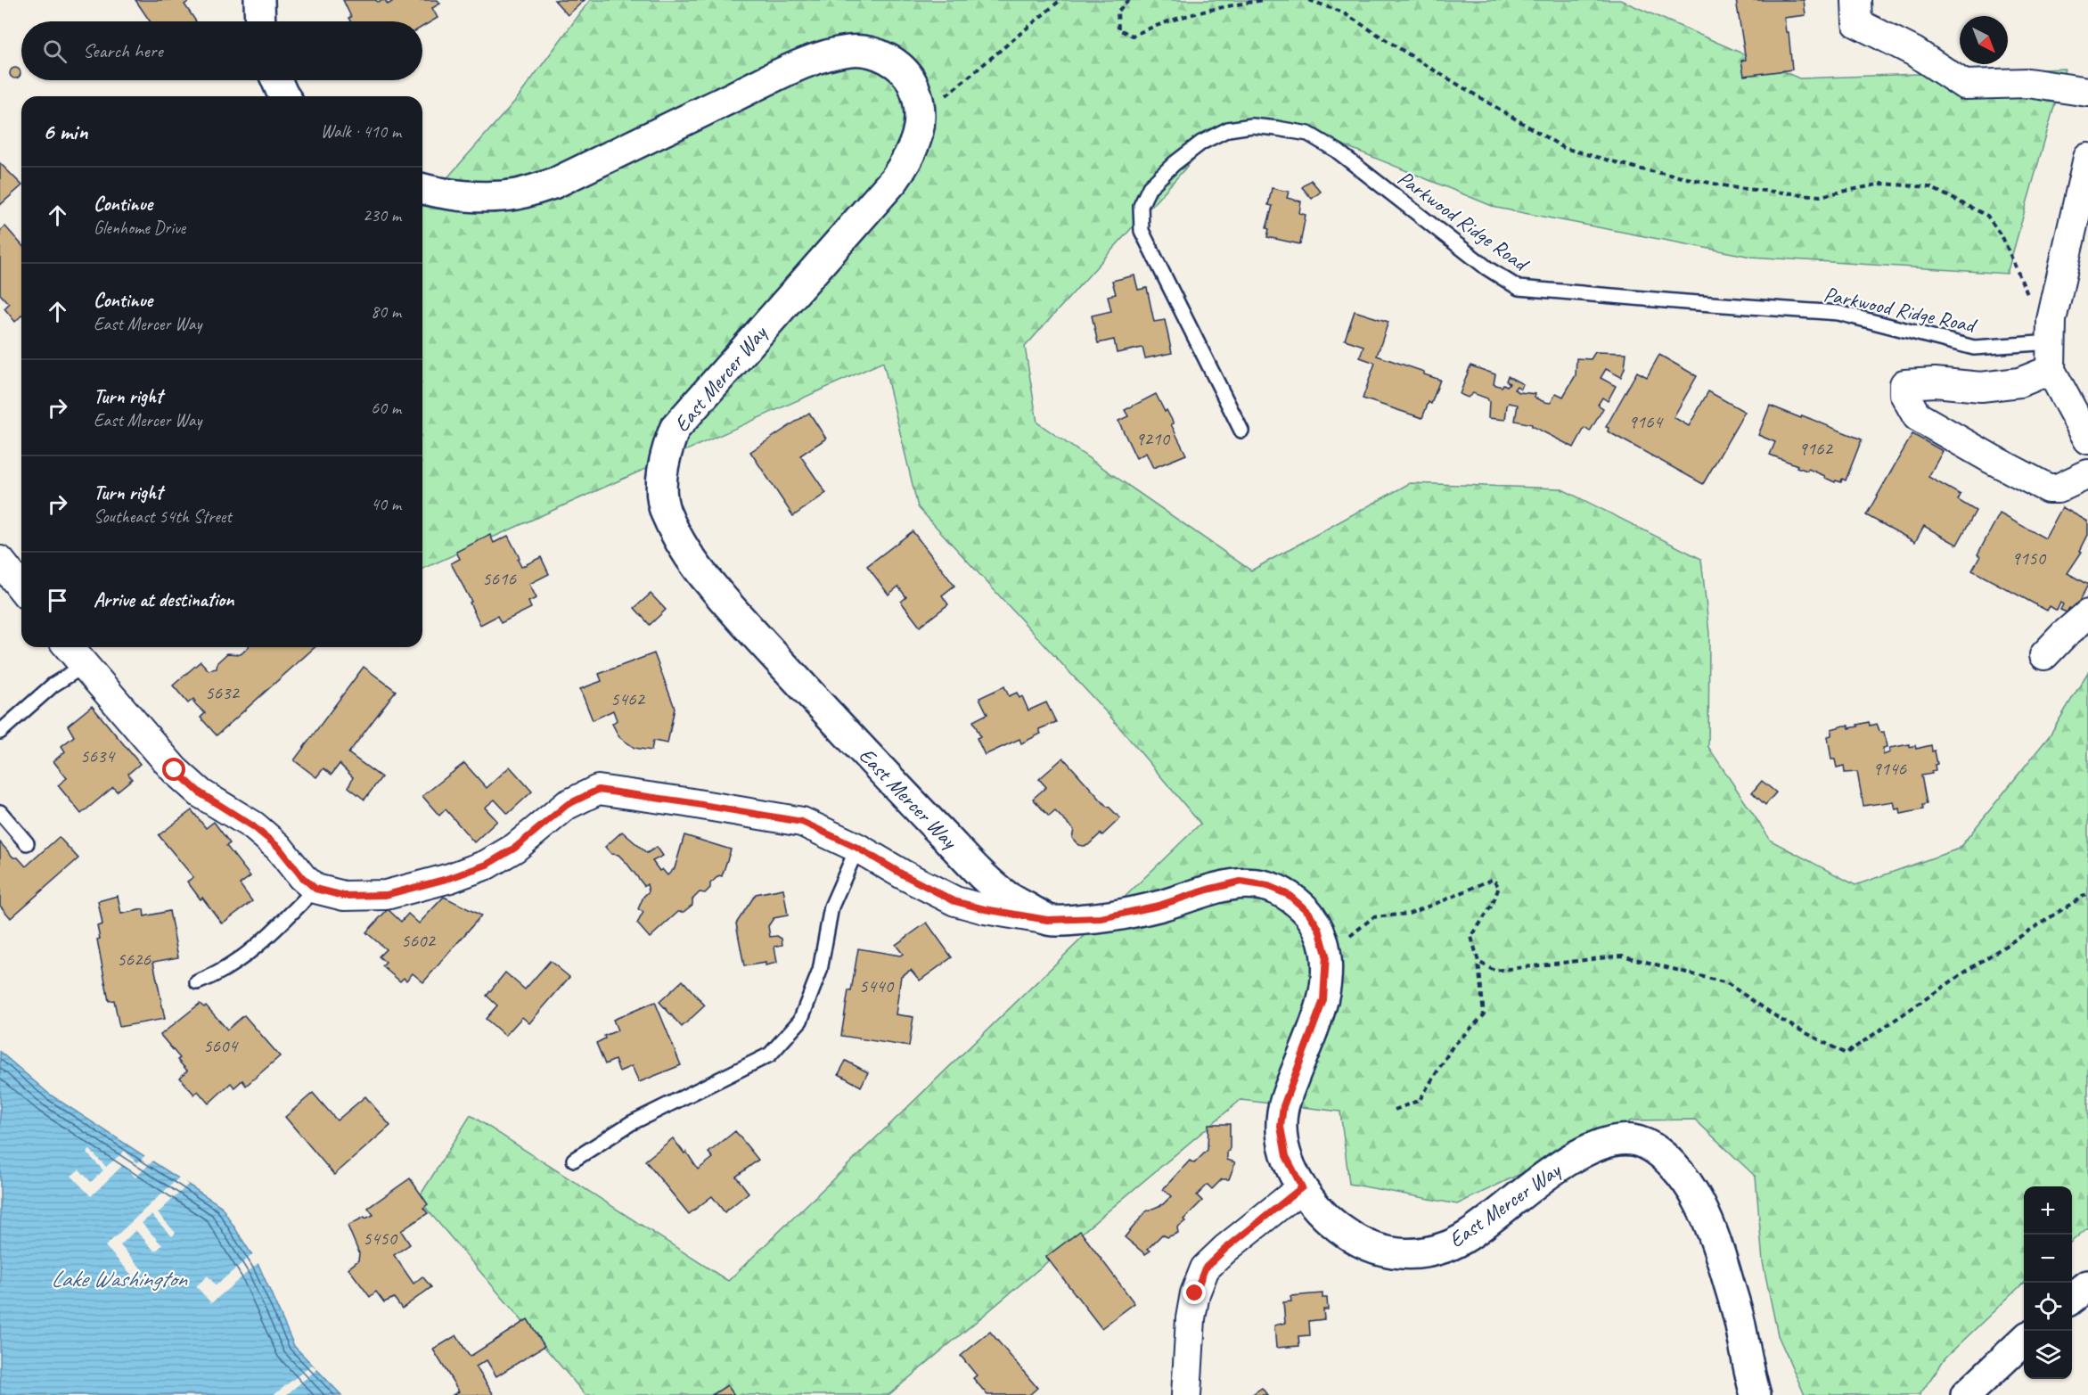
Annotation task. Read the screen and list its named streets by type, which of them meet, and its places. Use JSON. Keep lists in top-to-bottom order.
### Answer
{
  "streets": {
    "street": ["East Mercer Way"],
    "lane": ["Parkwood Ridge Road"]
  },
  "water": ["Lake Washington"],
  "house_numbers": [
    "9164",
    "9210",
    "9162",
    "9150",
    "5616",
    "5632",
    "5462",
    "5634",
    "9146",
    "5602",
    "5626",
    "5440",
    "5604",
    "5450"
  ],
  "north": "bottom right",
  "page": {
    "search": "Search here",
    "heading": ["6 min", "Walk · 410 m"],
    "list": [
      ["Continue", "Glenhome Drive", "230 m"],
      ["Continue", "East Mercer Way", "80 m"],
      ["Turn right", "East Mercer Way", "60 m"],
      ["Turn right", "Southeast 54th Street", "40 m"],
      "Arrive at destination"
    ],
    "map_buttons": ["+", "−"]
  }
}
